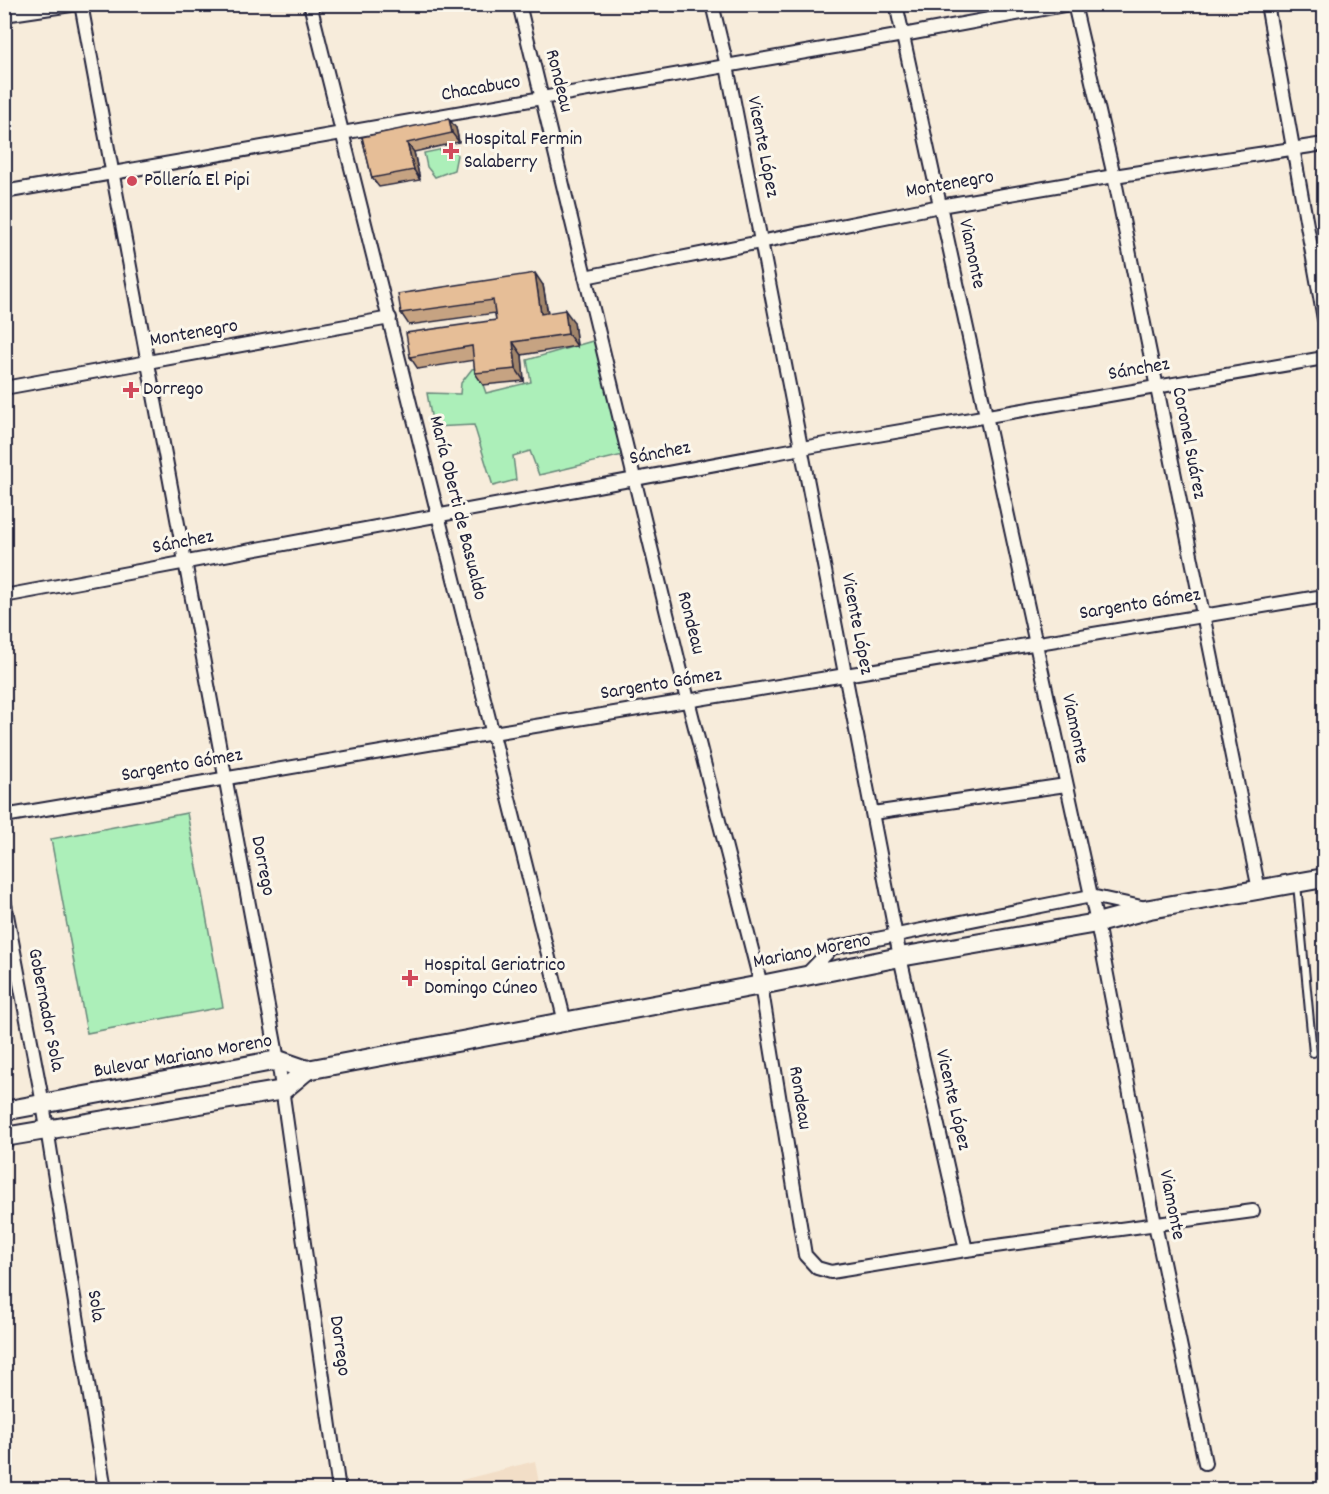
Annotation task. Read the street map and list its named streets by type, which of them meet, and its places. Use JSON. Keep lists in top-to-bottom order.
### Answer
{
  "streets": {
    "main road": ["Mariano Moreno", "Bulevar Mariano Moreno"],
    "street": [
      "Rondeau",
      "Chacabuco",
      "Vicente López",
      "Montenegro",
      "Viamonte",
      "Sánchez",
      "Coronel Suárez",
      "María Oberti de Basualdo",
      "Sargento Gómez",
      "Dorrego",
      "Gobernador Sola",
      "Sola"
    ]
  },
  "crossings": [
    ["Rondeau", "Chacabuco"],
    ["Rondeau", "Vicente López"],
    ["Rondeau", "Montenegro"],
    ["Rondeau", "Sánchez"],
    ["Rondeau", "Sargento Gómez"],
    ["Rondeau", "Mariano Moreno"],
    ["Chacabuco", "Vicente López"],
    ["Chacabuco", "Viamonte"],
    ["Chacabuco", "Coronel Suárez"],
    ["Chacabuco", "María Oberti de Basualdo"],
    ["Chacabuco", "Dorrego"],
    ["Vicente López", "Montenegro"],
    ["Vicente López", "Sánchez"],
    ["Vicente López", "Sargento Gómez"],
    ["Vicente López", "Mariano Moreno"],
    ["Montenegro", "Viamonte"],
    ["Montenegro", "Coronel Suárez"],
    ["Montenegro", "María Oberti de Basualdo"],
    ["Montenegro", "Dorrego"],
    ["Viamonte", "Sánchez"],
    ["Viamonte", "Sargento Gómez"],
    ["Viamonte", "Mariano Moreno"],
    ["Sánchez", "Coronel Suárez"],
    ["Sánchez", "María Oberti de Basualdo"],
    ["Sánchez", "Dorrego"],
    ["Coronel Suárez", "Sargento Gómez"],
    ["Coronel Suárez", "Mariano Moreno"],
    ["María Oberti de Basualdo", "Sargento Gómez"],
    ["María Oberti de Basualdo", "Mariano Moreno"],
    ["Sargento Gómez", "Dorrego"],
    ["Dorrego", "Bulevar Mariano Moreno"],
    ["Mariano Moreno", "Bulevar Mariano Moreno"],
    ["Gobernador Sola", "Bulevar Mariano Moreno"],
    ["Gobernador Sola", "Sola"]
  ],
  "places": {
    "health": ["Hospital Fermin Salaberry", "Dorrego", "Hospital Geriatrico Domingo Cúneo"],
    "other": ["Pollería El Pipi"]
  }
}
